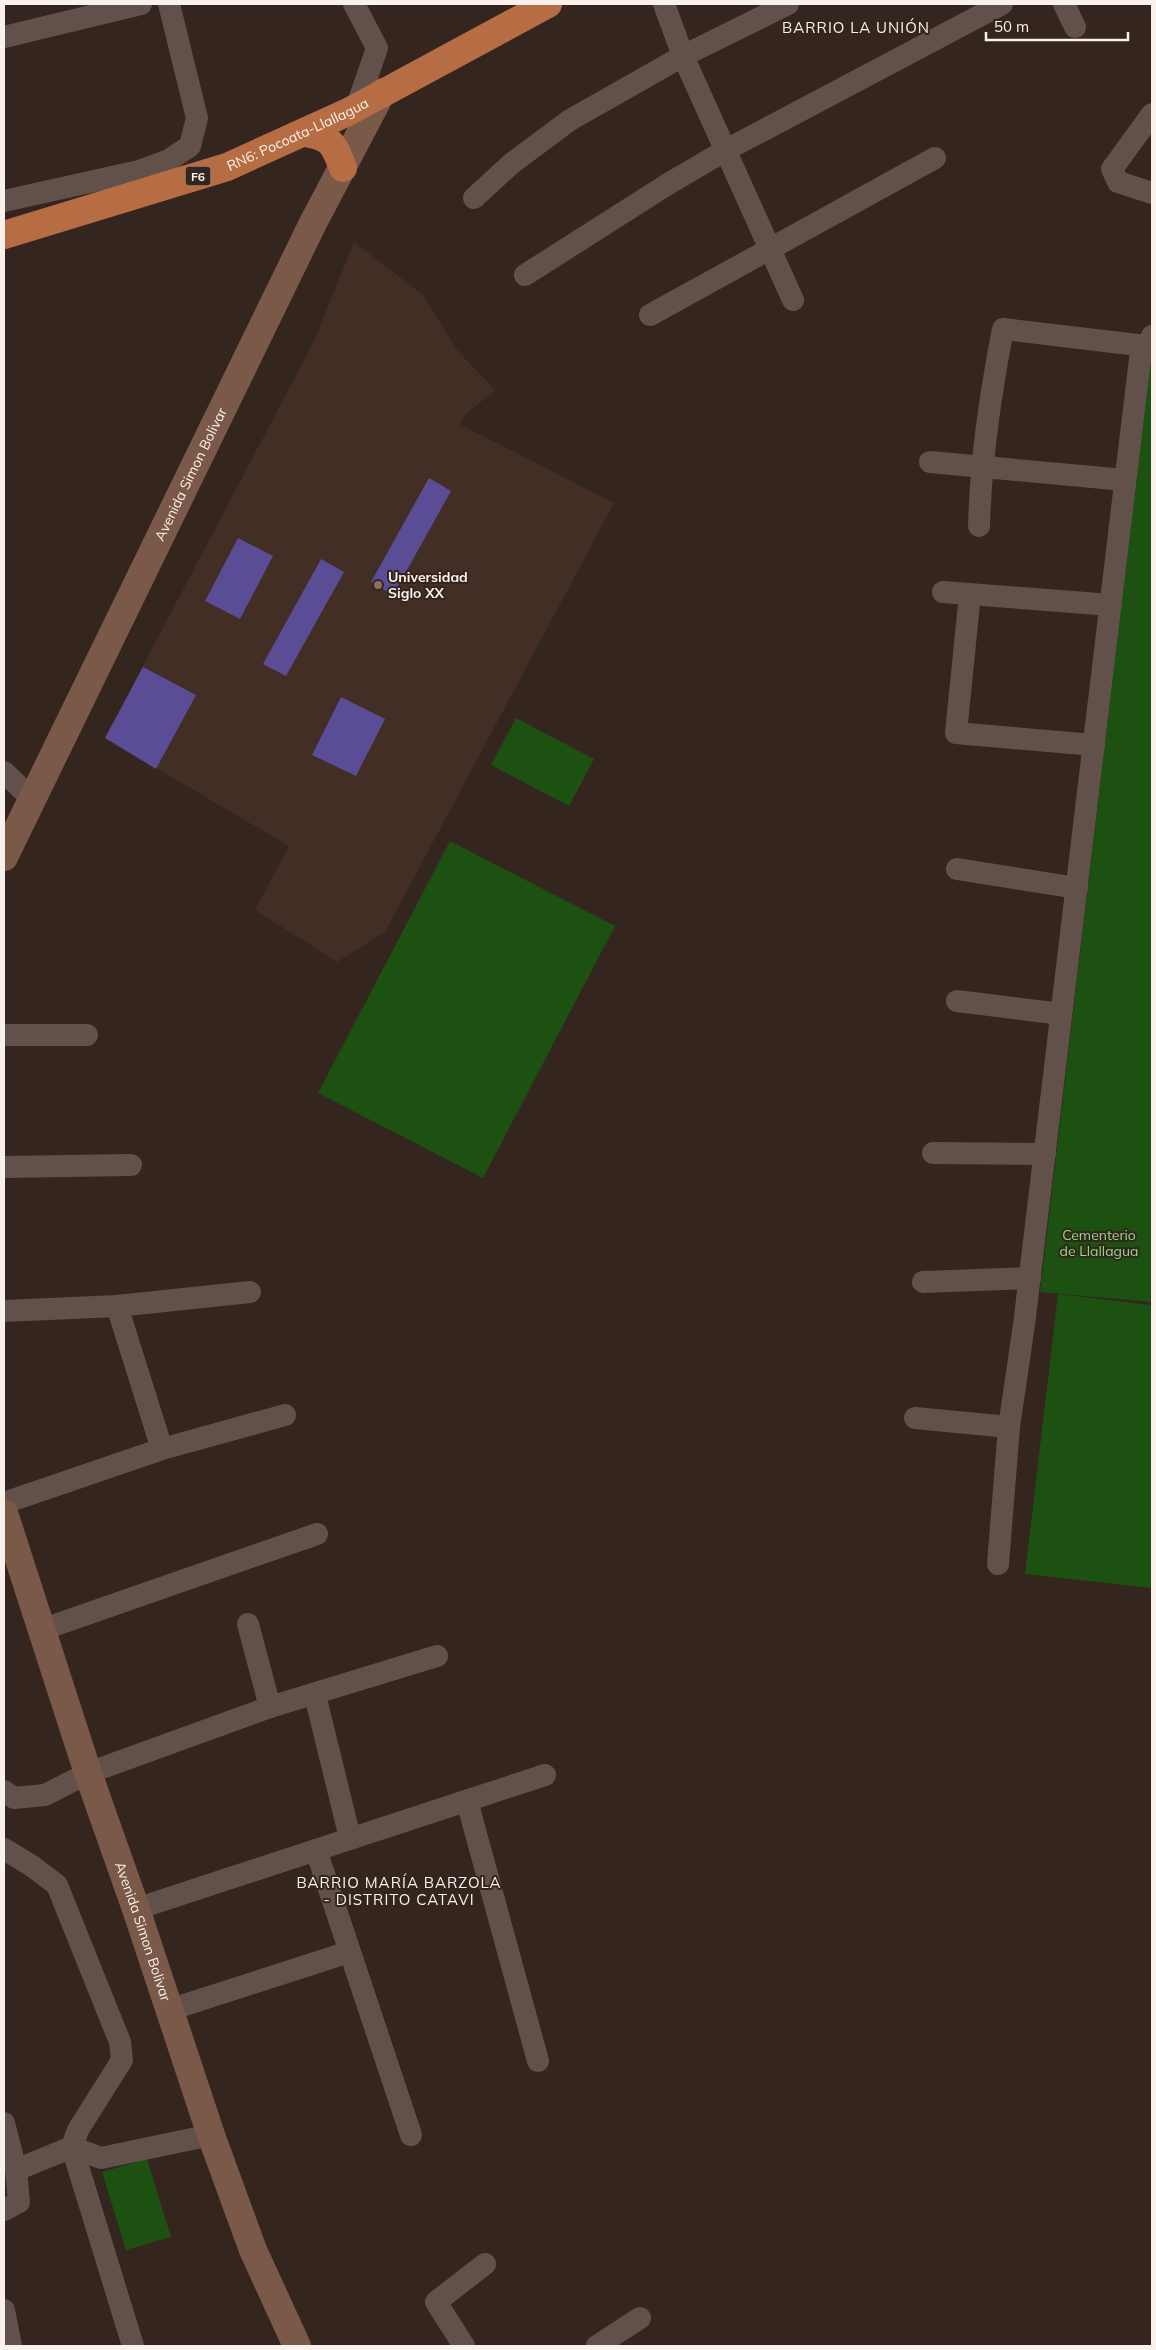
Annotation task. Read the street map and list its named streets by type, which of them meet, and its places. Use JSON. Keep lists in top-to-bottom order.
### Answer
{
  "streets": {
    "highway": ["RN6: Pocoata-Llallagua", "F6"],
    "main road": ["Avenida Simon Bolivar"]
  },
  "crossings": [
    ["RN6: Pocoata-Llallagua", "Avenida Simon Bolivar"]
  ],
  "districts": ["BARRIO LA UNIÓN", "BARRIO MARÍA BARZOLA - DISTRITO CATAVI"],
  "parks": ["Cementerio de Llallagua"],
  "places": ["Universidad Siglo XX"],
  "scale_bar": "50 m"
}
